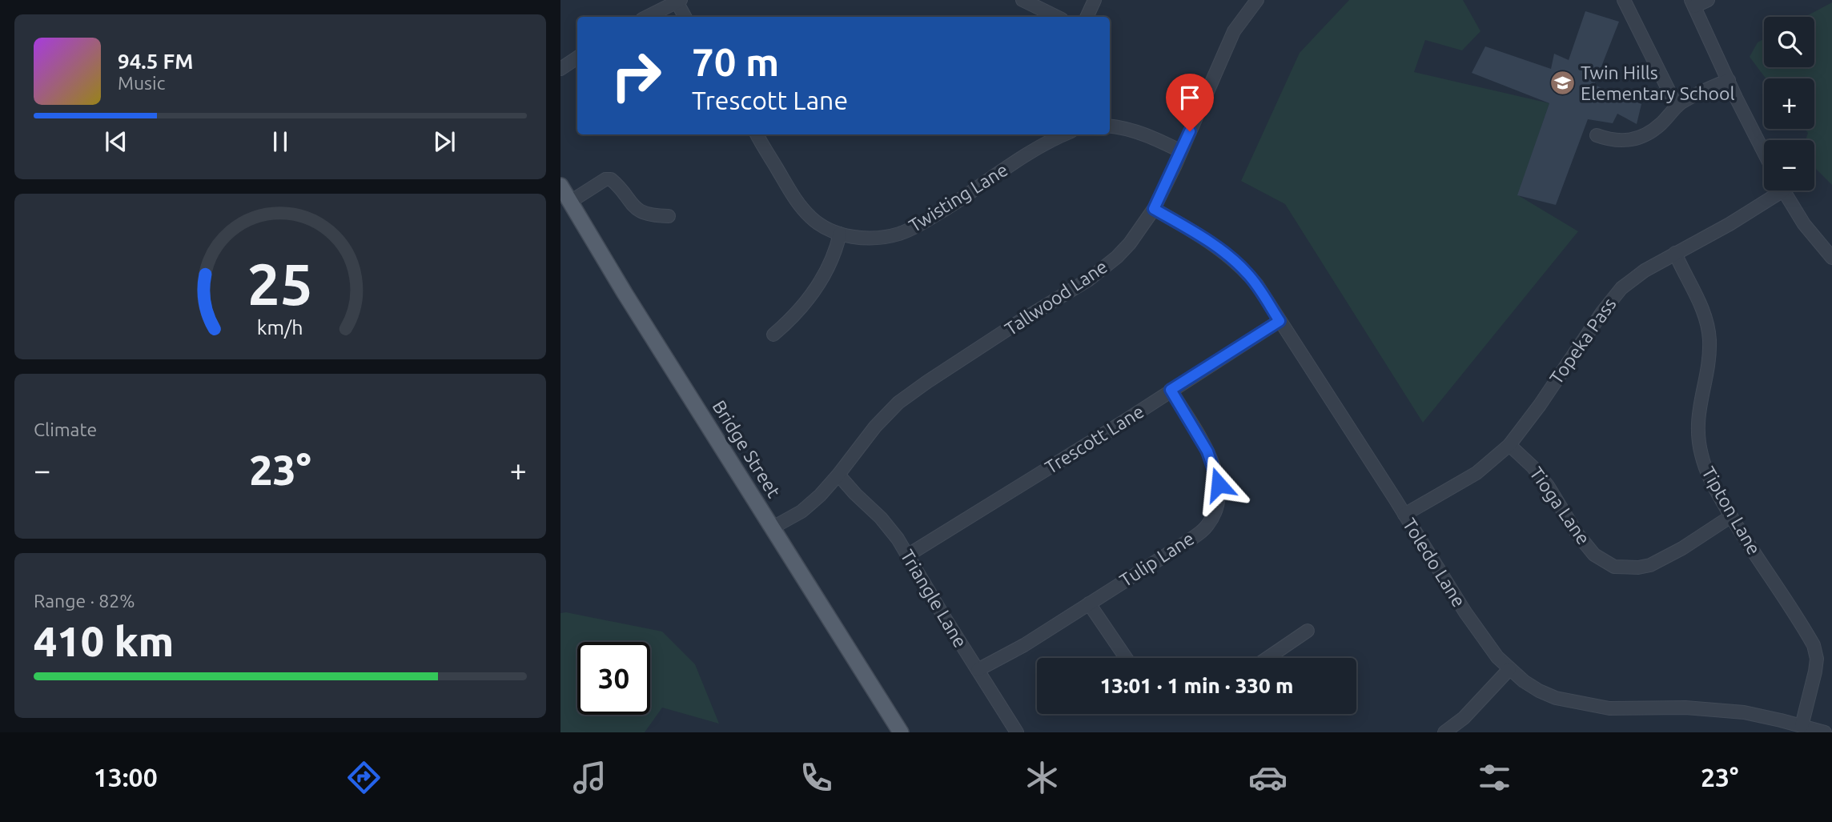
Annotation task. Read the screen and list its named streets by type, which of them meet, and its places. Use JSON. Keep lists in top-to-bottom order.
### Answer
{
  "streets": {
    "main road": ["Bridge Street"],
    "street": [
      "Twisting Lane",
      "Tallwood Lane",
      "Topeka Pass",
      "Trescott Lane",
      "Tioga Lane",
      "Tipton Lane",
      "Tulip Lane",
      "Toledo Lane",
      "Triangle Lane"
    ]
  },
  "crossings": [
    ["Tallwood Lane", "Bridge Street"],
    ["Tallwood Lane", "Toledo Lane"],
    ["Tallwood Lane", "Triangle Lane"],
    ["Topeka Pass", "Tioga Lane"],
    ["Topeka Pass", "Tipton Lane"],
    ["Topeka Pass", "Toledo Lane"],
    ["Trescott Lane", "Tulip Lane"],
    ["Trescott Lane", "Toledo Lane"],
    ["Trescott Lane", "Triangle Lane"],
    ["Tioga Lane", "Tipton Lane"],
    ["Tipton Lane", "Toledo Lane"],
    ["Tulip Lane", "Triangle Lane"]
  ],
  "places": {
    "school or university": ["Twin Hills Elementary School"]
  },
  "page": {
    "map_buttons": ["+", "−"],
    "turn": ["70 m", "Trescott Lane"],
    "song": ["94.5 FM", "Music"],
    "tile": [
      "Climate",
      ["Range · 82%", "410 km"]
    ],
    "heat": ["−", "23°", "+"],
    "limit": "30",
    "trip": "13:01 · 1 min · 330 m",
    "tabs": ["13:00", "23°"],
    "gauge": ["25", "km/h"]
  }
}
